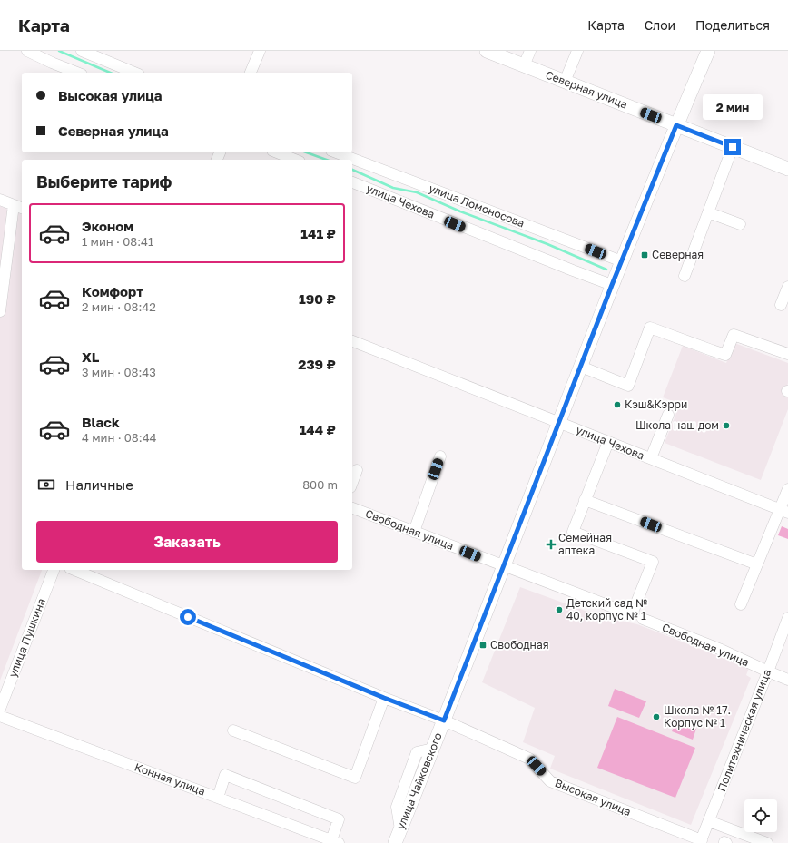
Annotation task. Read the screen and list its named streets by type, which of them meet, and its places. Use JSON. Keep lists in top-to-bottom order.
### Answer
{
  "streets": {
    "main road": ["Северная улица", "улица Чайковского"],
    "street": [
      "улица Чехова",
      "улица Ломоносова",
      "Свободная улица",
      "улица Пушкина",
      "Политехническая улица",
      "Конная улица",
      "Высокая улица"
    ]
  },
  "crossings": [
    ["Северная улица", "улица Чайковского"],
    ["улица Чехова", "улица Чайковского"],
    ["улица Ломоносова", "улица Чайковского"],
    ["Свободная улица", "Политехническая улица"],
    ["Свободная улица", "улица Чайковского"],
    ["Политехническая улица", "Высокая улица"],
    ["улица Чайковского", "Высокая улица"]
  ],
  "places": {
    "transit": ["Северная", "Свободная"],
    "other": [
      "Кэш&Кэрри",
      "Школа наш дом",
      "Детский сад № 40, корпус № 1",
      "Школа № 17. Корпус № 1"
    ],
    "health": ["Семейная аптека"]
  },
  "page": {
    "header": "Карта",
    "nav": ["Карта", "Слои", "Поделиться"],
    "banner": ["Высокая улица", "Северная улица"],
    "bubble": "2 мин",
    "heading": "Выберите тариф",
    "list": [
      {
        "name": "Эконом",
        "note": "1 мин · 08:41",
        "value": "141 ₽"
      },
      {
        "name": "Комфорт",
        "note": "2 мин · 08:42",
        "value": "190 ₽"
      },
      {
        "name": "XL",
        "note": "3 мин · 08:43",
        "value": "239 ₽"
      },
      {
        "name": "Black",
        "note": "4 мин · 08:44",
        "value": "144 ₽"
      }
    ],
    "pay": ["Наличные", "800 m"],
    "buttons": "Заказать"
  }
}
